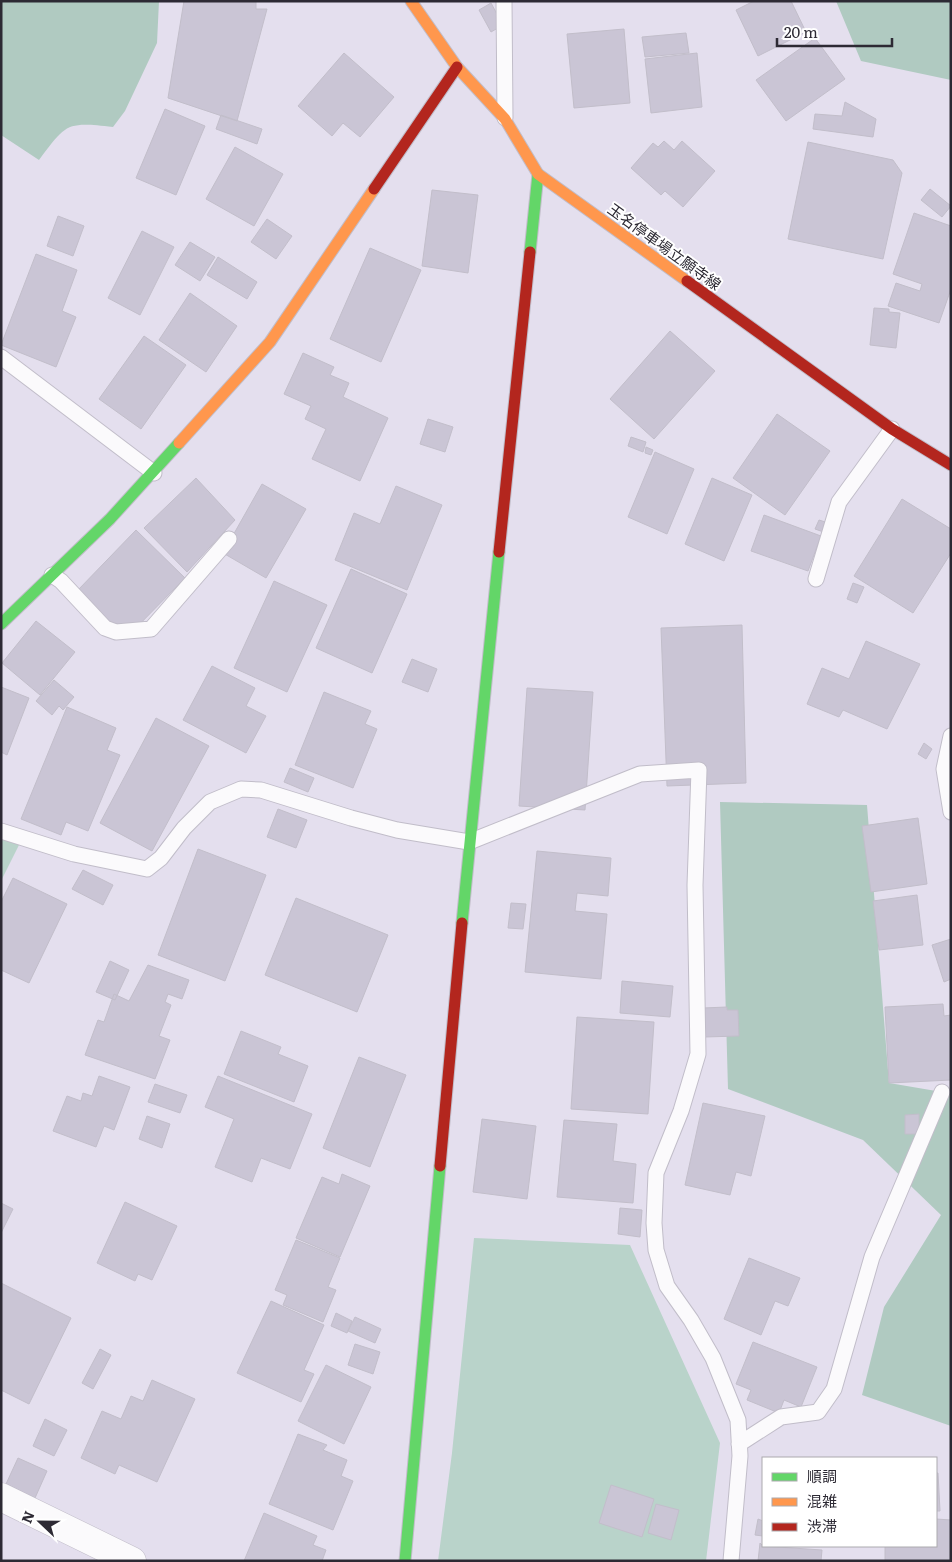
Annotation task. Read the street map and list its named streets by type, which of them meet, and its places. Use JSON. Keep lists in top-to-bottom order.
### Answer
{
  "streets": {
    "street": ["玉名停車場立願寺線"]
  },
  "legend": ["順調", "混雑", "渋滞"],
  "scale_bar": "20 m",
  "north": "left"
}
